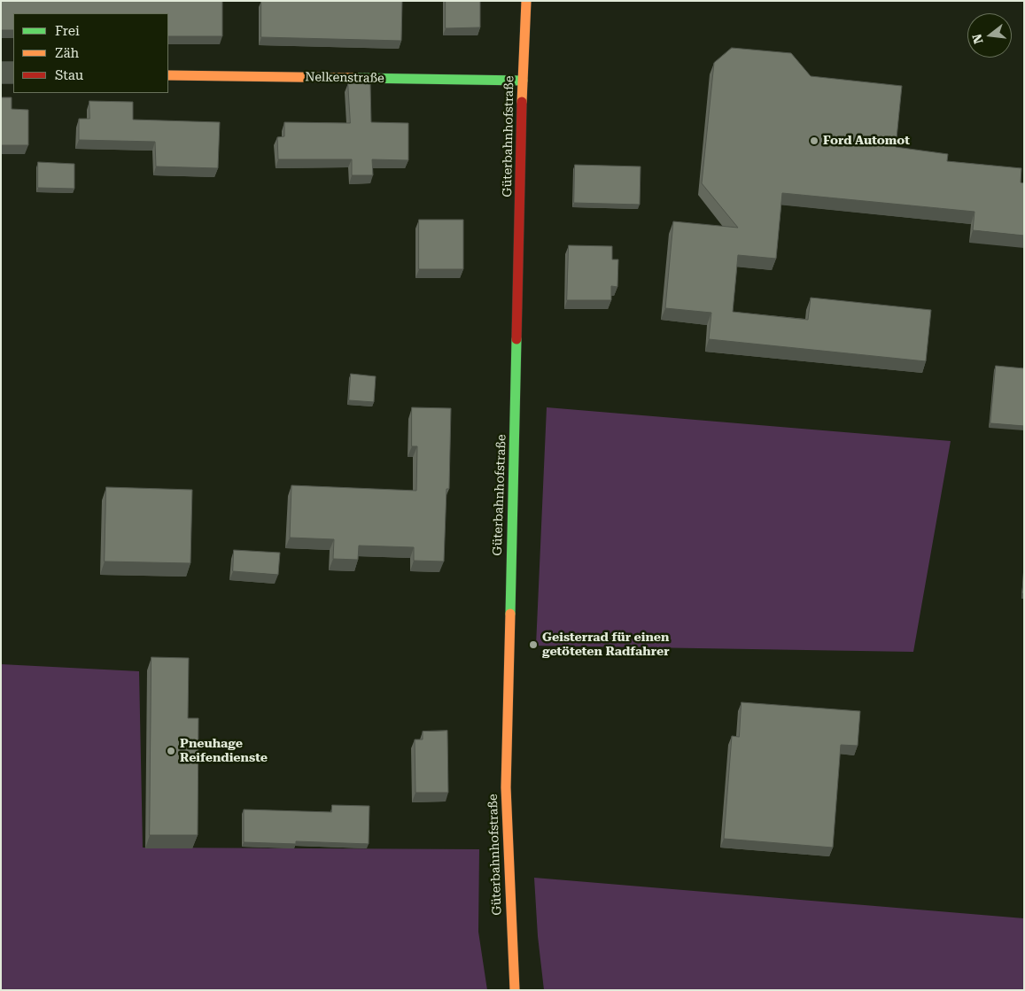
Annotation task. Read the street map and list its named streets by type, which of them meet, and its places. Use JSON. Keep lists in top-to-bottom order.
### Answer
{
  "streets": {
    "main road": ["Nelkenstraße", "Güterbahnhofstraße"]
  },
  "crossings": [
    ["Nelkenstraße", "Güterbahnhofstraße"]
  ],
  "places": ["Ford Automot", "Geisterrad für einen getöteten Radfahrer", "Pneuhage Reifendienste"],
  "legend": ["Frei", "Zäh", "Stau"],
  "north": "left"
}
